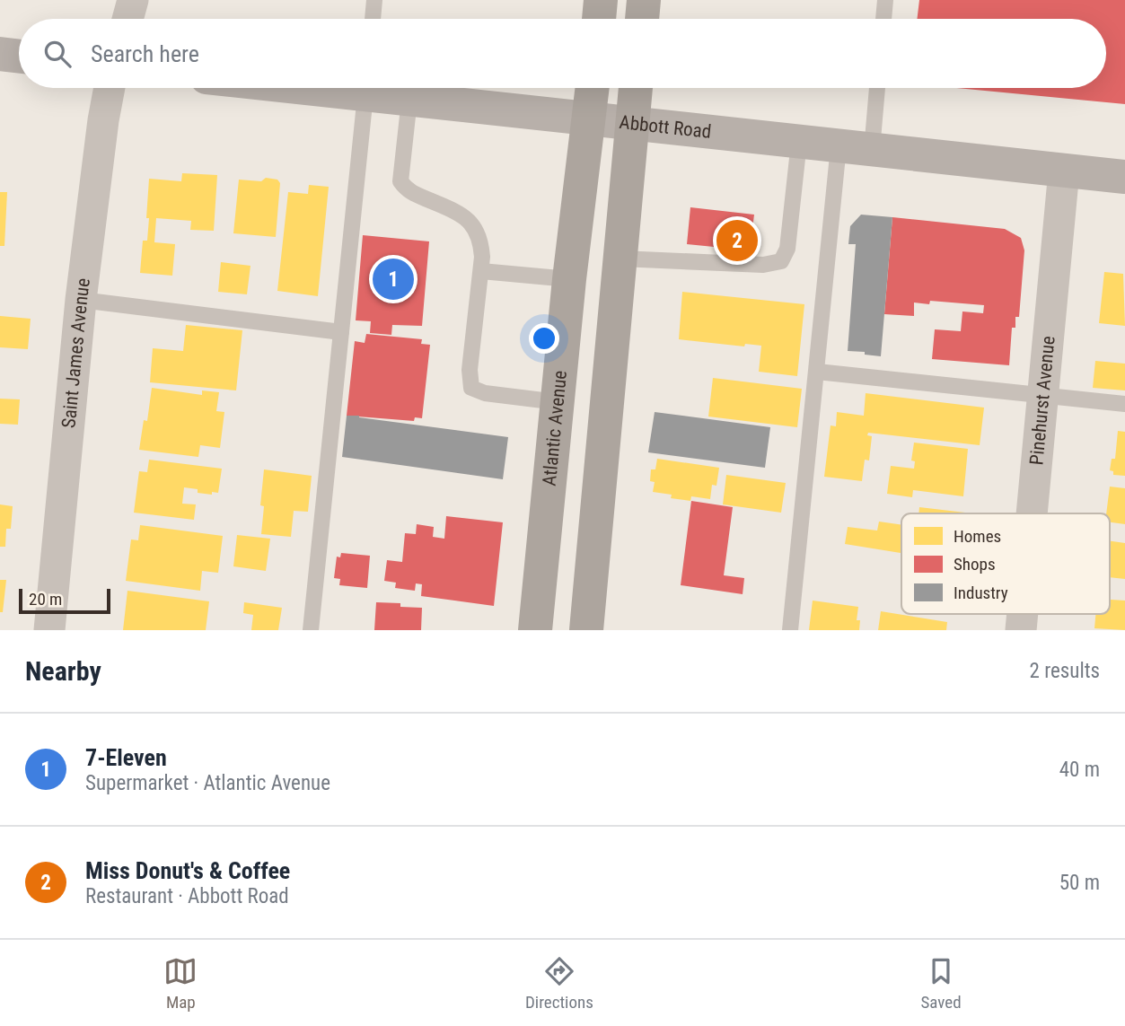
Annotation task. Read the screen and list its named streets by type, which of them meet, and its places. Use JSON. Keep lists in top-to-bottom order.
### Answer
{
  "streets": {
    "main road": ["Atlantic Avenue"],
    "street": ["Abbott Road", "Saint James Avenue", "Pinehurst Avenue"]
  },
  "crossings": [
    ["Abbott Road", "Pinehurst Avenue"],
    ["Abbott Road", "Atlantic Avenue"]
  ],
  "legend": ["Homes", "Shops", "Industry"],
  "scale_bar": "20 m",
  "page": {
    "search": "Search here",
    "pins": ["2", "1"],
    "scale": "20 m",
    "heading": ["Nearby", "2 results"],
    "list": [
      {
        "mark": "1",
        "name": "7-Eleven",
        "note": "Supermarket · Atlantic Avenue",
        "value": "40 m"
      },
      {
        "mark": "2",
        "name": "Miss Donut's & Coffee",
        "note": "Restaurant · Abbott Road",
        "value": "50 m"
      }
    ],
    "nav": ["Map", "Directions", "Saved"]
  }
}
